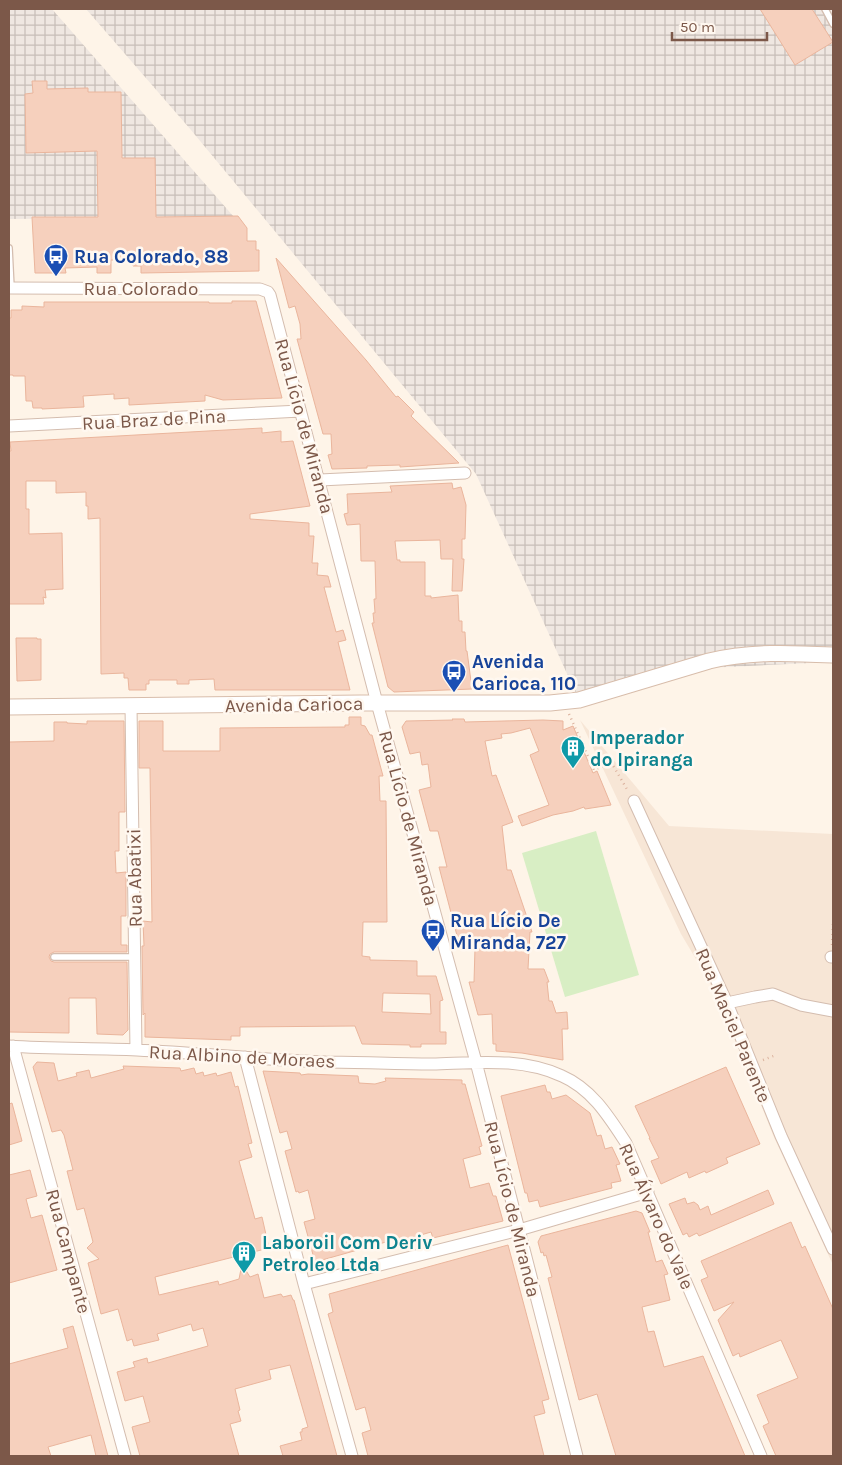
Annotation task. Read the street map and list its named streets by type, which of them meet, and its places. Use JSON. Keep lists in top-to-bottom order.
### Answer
{
  "streets": {
    "street": [
      "Rua Colorado",
      "Rua Braz de Pina",
      "Rua Lício de Miranda",
      "Avenida Carioca",
      "Rua Abatixi",
      "Rua Maciel Parente",
      "Rua Albino de Moraes",
      "Rua Álvaro do Vale",
      "Rua Campante"
    ]
  },
  "crossings": [
    ["Rua Colorado", "Rua Lício de Miranda"],
    ["Rua Braz de Pina", "Rua Lício de Miranda"],
    ["Rua Lício de Miranda", "Avenida Carioca"],
    ["Rua Lício de Miranda", "Rua Albino de Moraes"],
    ["Rua Lício de Miranda", "Rua Álvaro do Vale"],
    ["Avenida Carioca", "Rua Abatixi"],
    ["Rua Abatixi", "Rua Albino de Moraes"],
    ["Rua Albino de Moraes", "Rua Álvaro do Vale"],
    ["Rua Albino de Moraes", "Rua Campante"]
  ],
  "places": {
    "bus stop": ["Rua Colorado, 88", "Avenida Carioca, 110", "Rua Lício De Miranda, 727"],
    "building": ["Imperador do Ipiranga", "Laboroil Com Deriv Petroleo Ltda"]
  },
  "scale_bar": "50 m"
}
